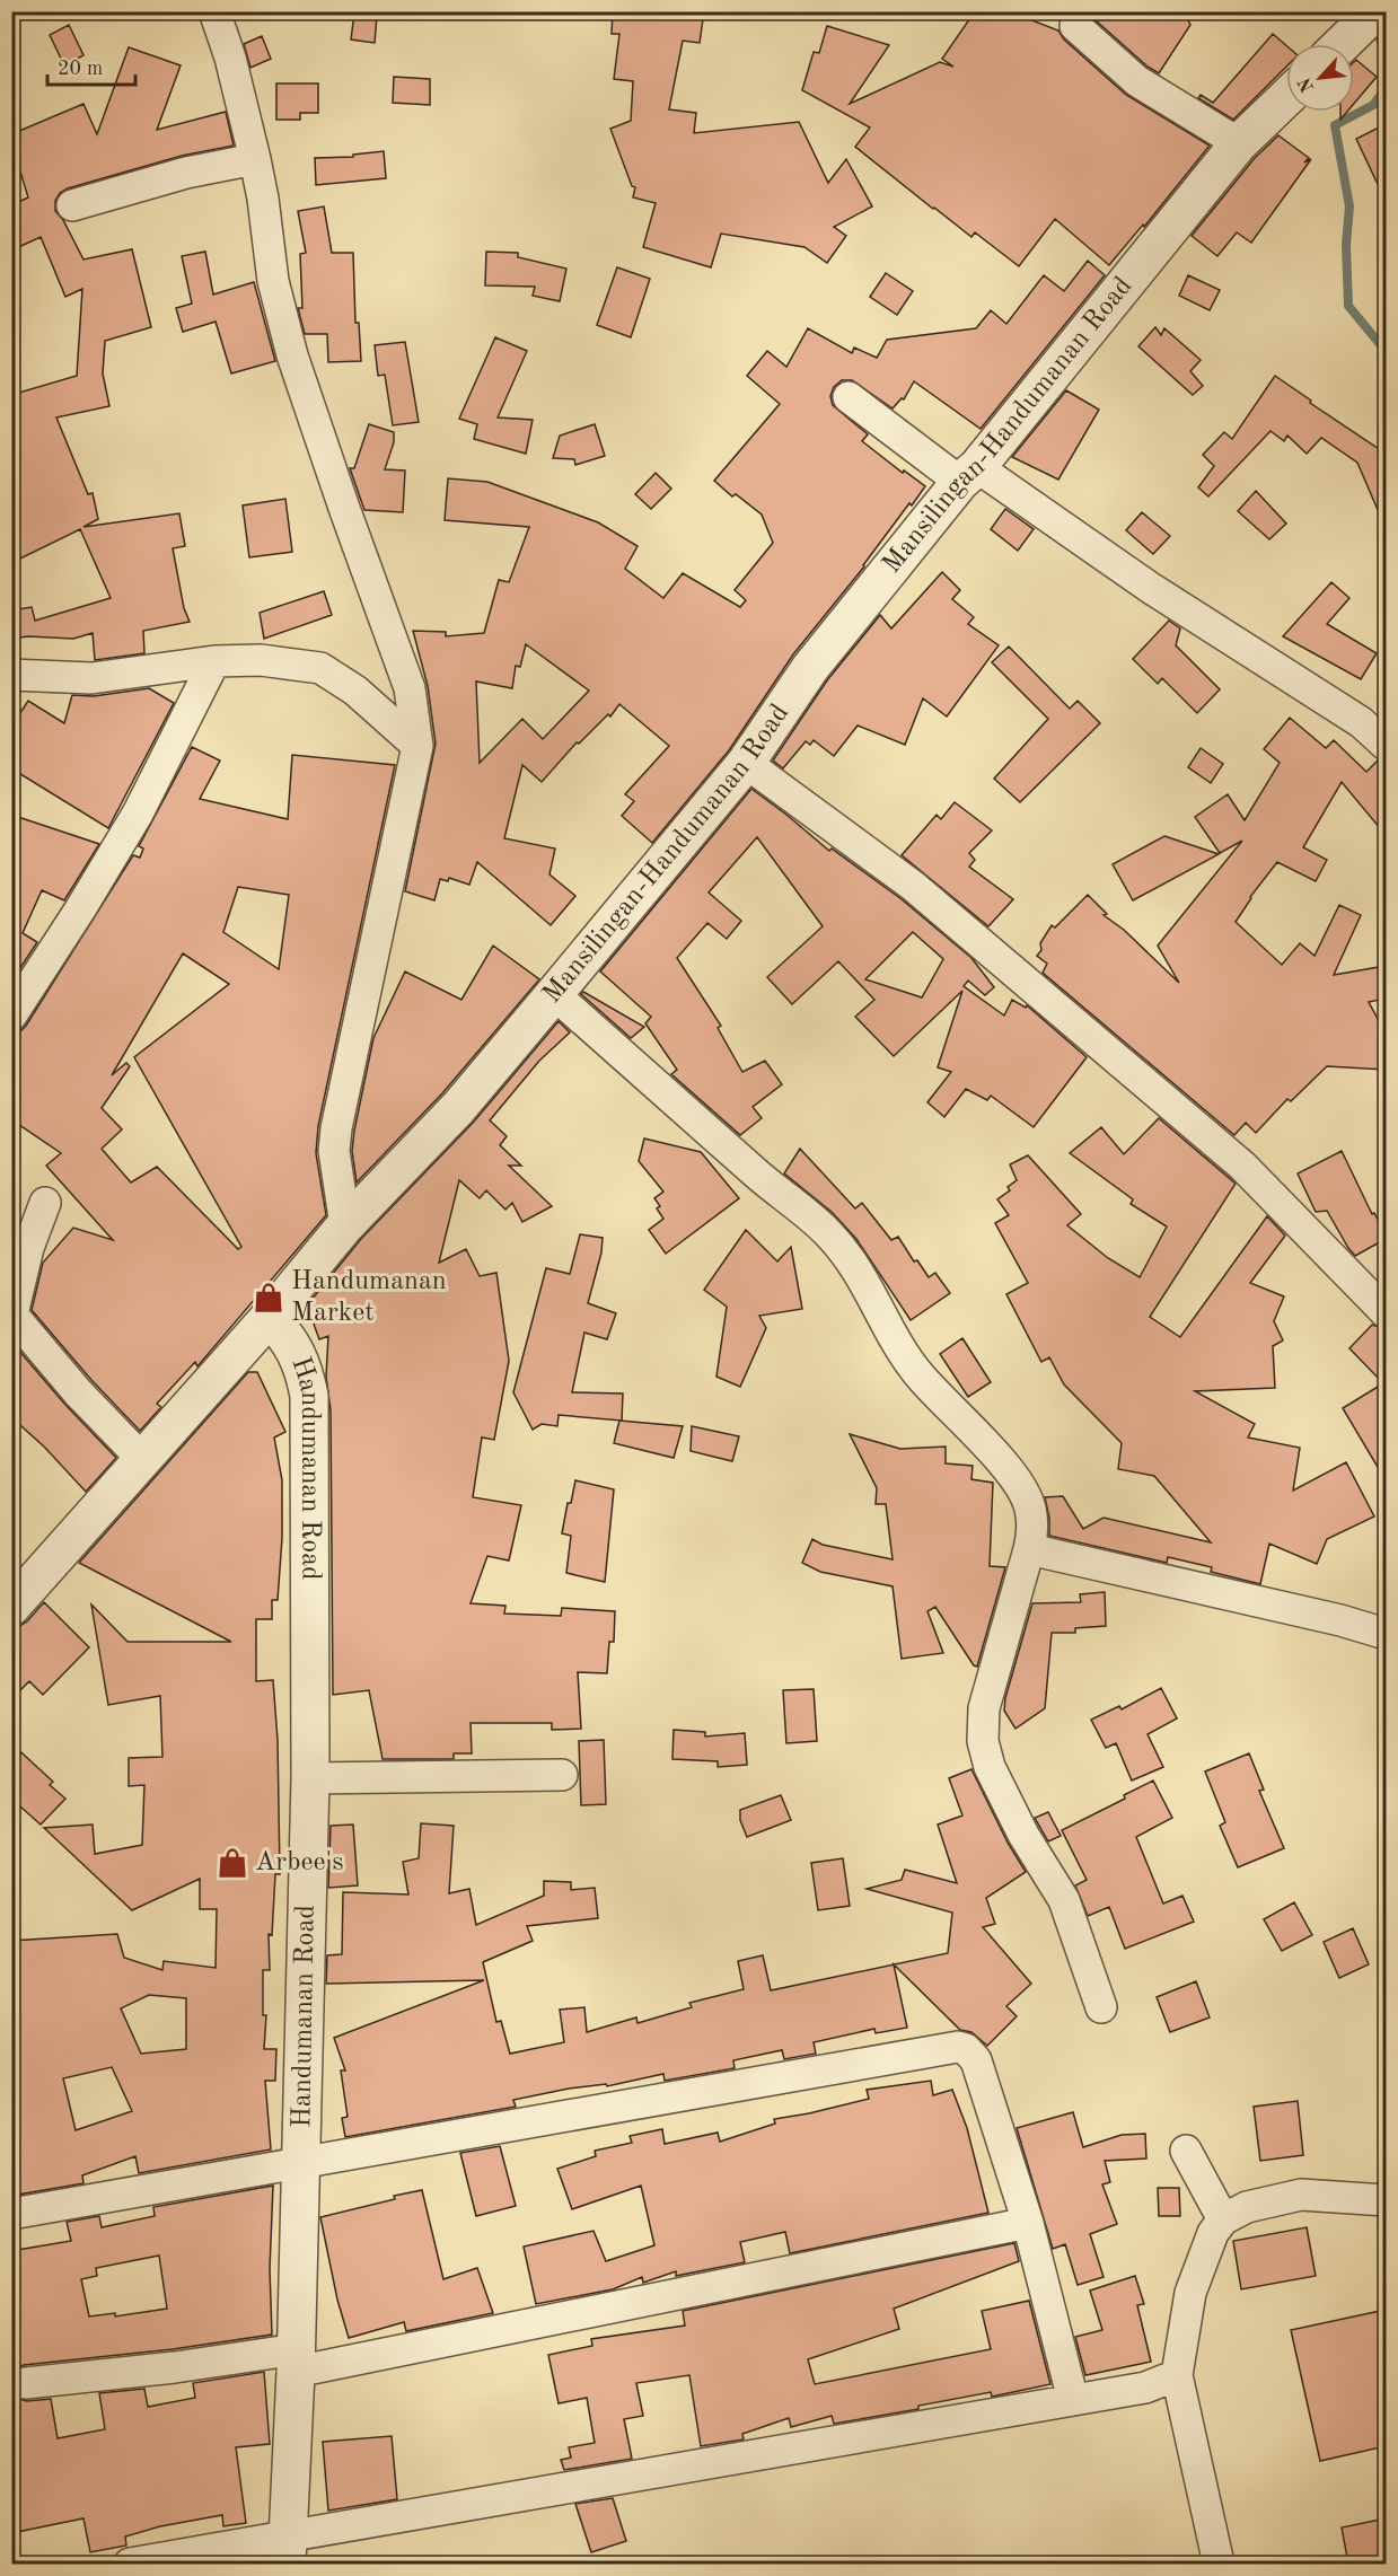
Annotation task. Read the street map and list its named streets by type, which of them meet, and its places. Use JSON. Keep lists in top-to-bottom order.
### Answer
{
  "streets": {
    "street": ["Mansilingan-Handumanan Road", "Handumanan Road"]
  },
  "crossings": [
    ["Mansilingan-Handumanan Road", "Handumanan Road"]
  ],
  "places": {
    "shop": ["Handumanan Market", "Arbee's"]
  },
  "scale_bar": "20 m",
  "north": "bottom left"
}
